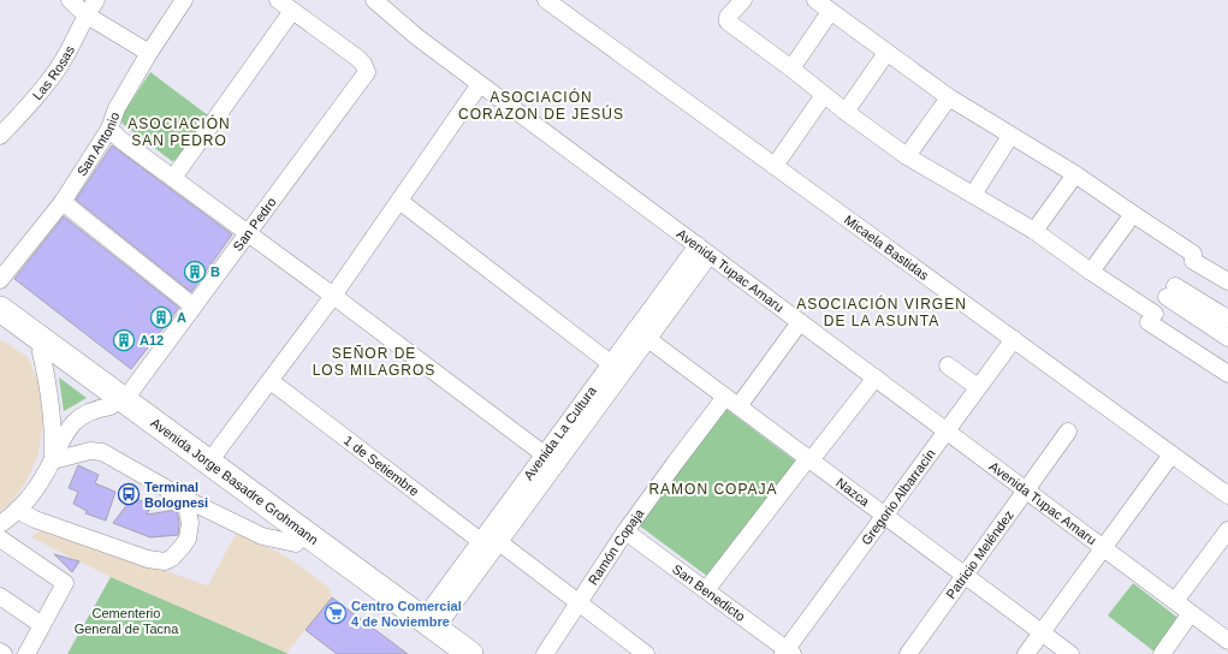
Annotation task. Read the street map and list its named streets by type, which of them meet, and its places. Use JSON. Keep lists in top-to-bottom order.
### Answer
{
  "streets": {
    "highway": ["Avenida Jorge Basadre Grohmann"],
    "street": [
      "Las Rosas",
      "San Antonio",
      "San Pedro",
      "Micaela Bastidas",
      "Avenida Tupac Amaru",
      "Avenida La Cultura",
      "1 de Setiembre",
      "Nazca",
      "Gregorio Albarracín",
      "Ramón Copaja",
      "Patricio Meléndez",
      "San Benedicto"
    ]
  },
  "crossings": [
    ["San Pedro", "Avenida Jorge Basadre Grohmann"],
    ["Micaela Bastidas", "Gregorio Albarracín"],
    ["Avenida Tupac Amaru", "Avenida La Cultura"],
    ["Avenida Tupac Amaru", "Gregorio Albarracín"],
    ["Avenida Tupac Amaru", "Ramón Copaja"],
    ["Avenida Tupac Amaru", "Patricio Meléndez"],
    ["Avenida La Cultura", "1 de Setiembre"],
    ["Avenida La Cultura", "Avenida Jorge Basadre Grohmann"],
    ["Avenida La Cultura", "Nazca"],
    ["1 de Setiembre", "Ramón Copaja"],
    ["Nazca", "Gregorio Albarracín"],
    ["Nazca", "Ramón Copaja"],
    ["Nazca", "Patricio Meléndez"],
    ["Gregorio Albarracín", "San Benedicto"],
    ["Ramón Copaja", "San Benedicto"]
  ],
  "districts": [
    "ASOCIACIÓN CORAZON DE JESÚS",
    "ASOCIACIÓN SAN PEDRO",
    "ASOCIACIÓN VIRGEN DE LA ASUNTA",
    "SEÑOR DE LOS MILAGROS",
    "RAMON COPAJA"
  ],
  "parks": ["Cementerio General de Tacna"],
  "places": {
    "building": ["B", "A", "A12"],
    "bus stop": ["Terminal Bolognesi"],
    "supermarket": ["Centro Comercial 4 de Noviembre"]
  }
}
